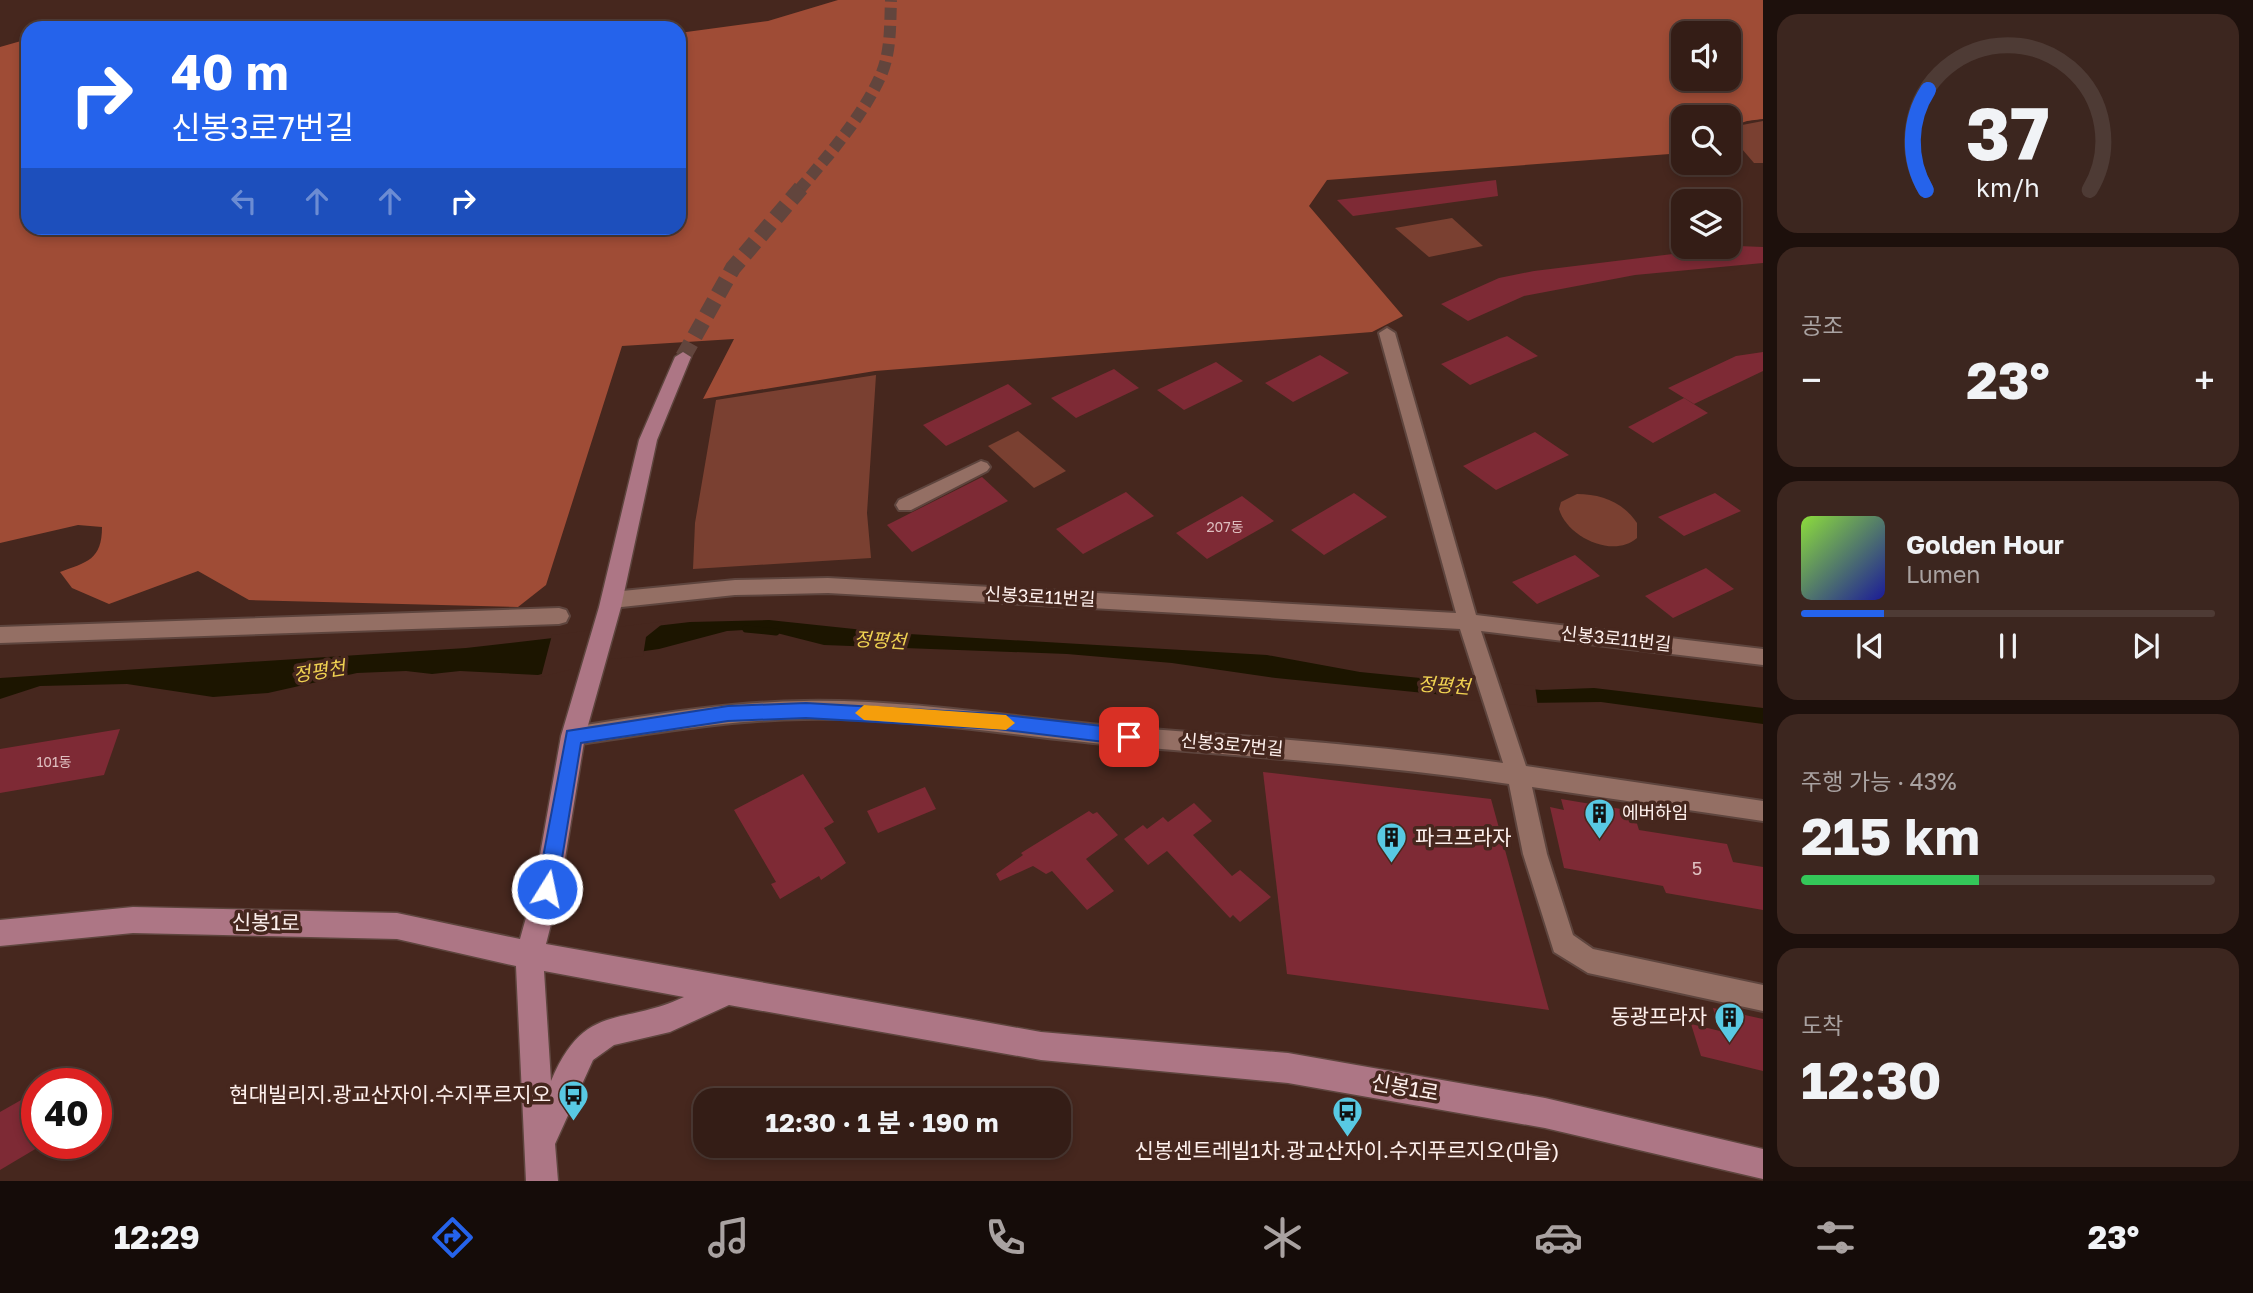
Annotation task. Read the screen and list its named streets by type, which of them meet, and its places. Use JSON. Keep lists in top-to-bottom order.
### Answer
{
  "streets": {
    "street": ["신봉3로11번길", "신봉3로7번길", "신봉1로"]
  },
  "water": ["정평천"],
  "places": {
    "building": ["에버하임", "파크프라자", "동광프라자"],
    "bus stop": ["현대빌리지.광교산자이.수지푸르지오", "신봉센트레빌1차.광교산자이.수지푸르지오(마을)"]
  },
  "house_numbers": ["207동", "101동", "5"],
  "page": {
    "turn": ["40 m", "신봉3로7번길"],
    "tile": [
      "공조",
      ["주행 가능 · 43%", "215 km"],
      ["도착", "12:30"]
    ],
    "heat": ["−", "23°", "+"],
    "song": ["Golden Hour", "Lumen"],
    "limit": "40",
    "trip": "12:30 · 1 분 · 190 m",
    "tabs": ["12:29", "23°"],
    "gauge": ["37", "km/h"]
  }
}
